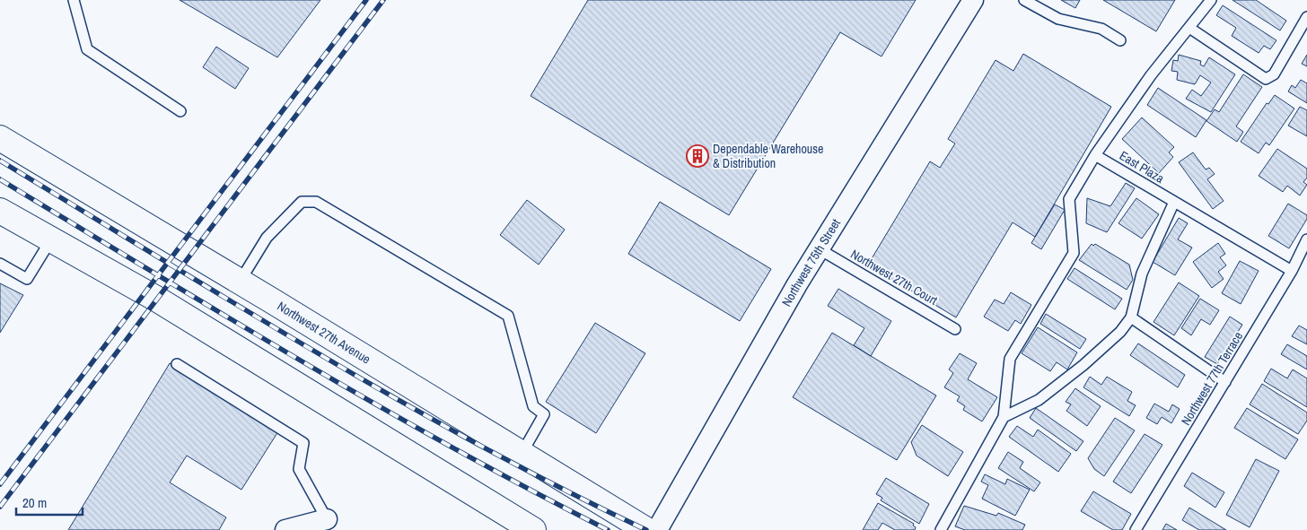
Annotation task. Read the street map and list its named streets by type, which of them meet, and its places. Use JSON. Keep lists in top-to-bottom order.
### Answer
{
  "streets": {
    "main road": ["Northwest 27th Avenue"],
    "street": ["Northwest 75th Street"],
    "lane": ["East Plaza", "Northwest 27th Court", "Northwest 77th Terrace"]
  },
  "crossings": [
    ["East Plaza", "Northwest 77th Terrace"],
    ["Northwest 75th Street", "Northwest 27th Court"]
  ],
  "places": {
    "building": ["Dependable Warehouse & Distribution"]
  },
  "scale_bar": "20 m"
}
